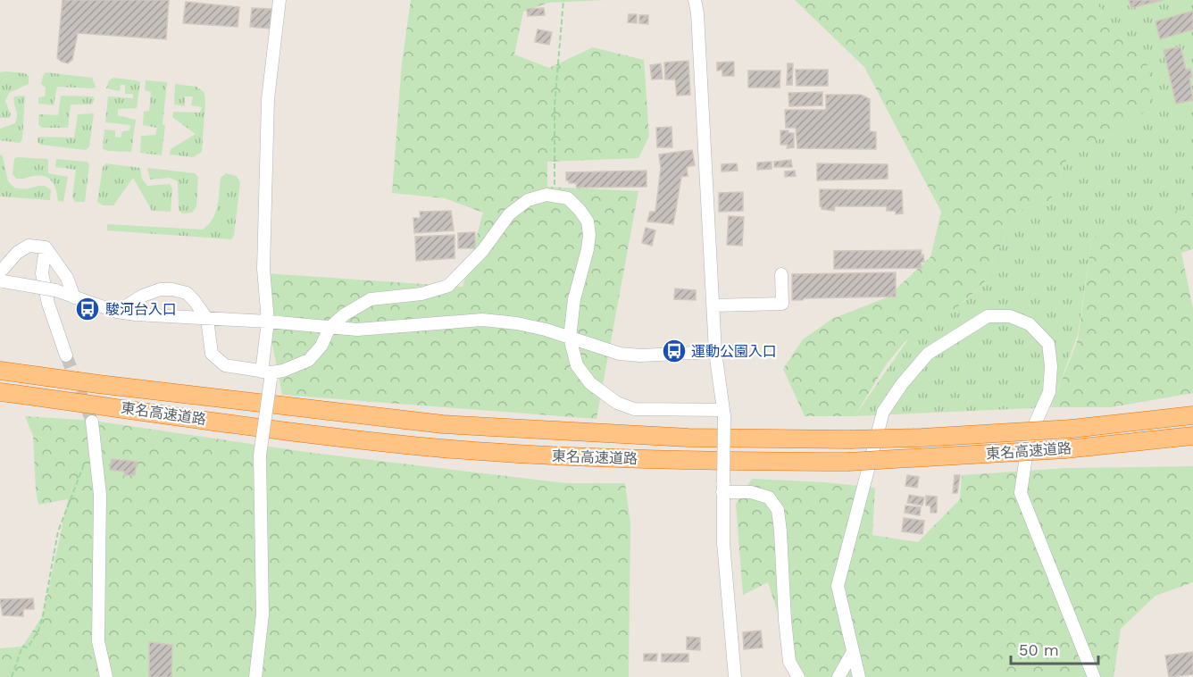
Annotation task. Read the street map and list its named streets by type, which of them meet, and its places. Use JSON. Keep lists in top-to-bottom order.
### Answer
{
  "streets": {
    "highway": ["東名高速道路"]
  },
  "places": {
    "bus stop": ["駿河台入口", "運動公園入口"]
  },
  "scale_bar": "50 m"
}
